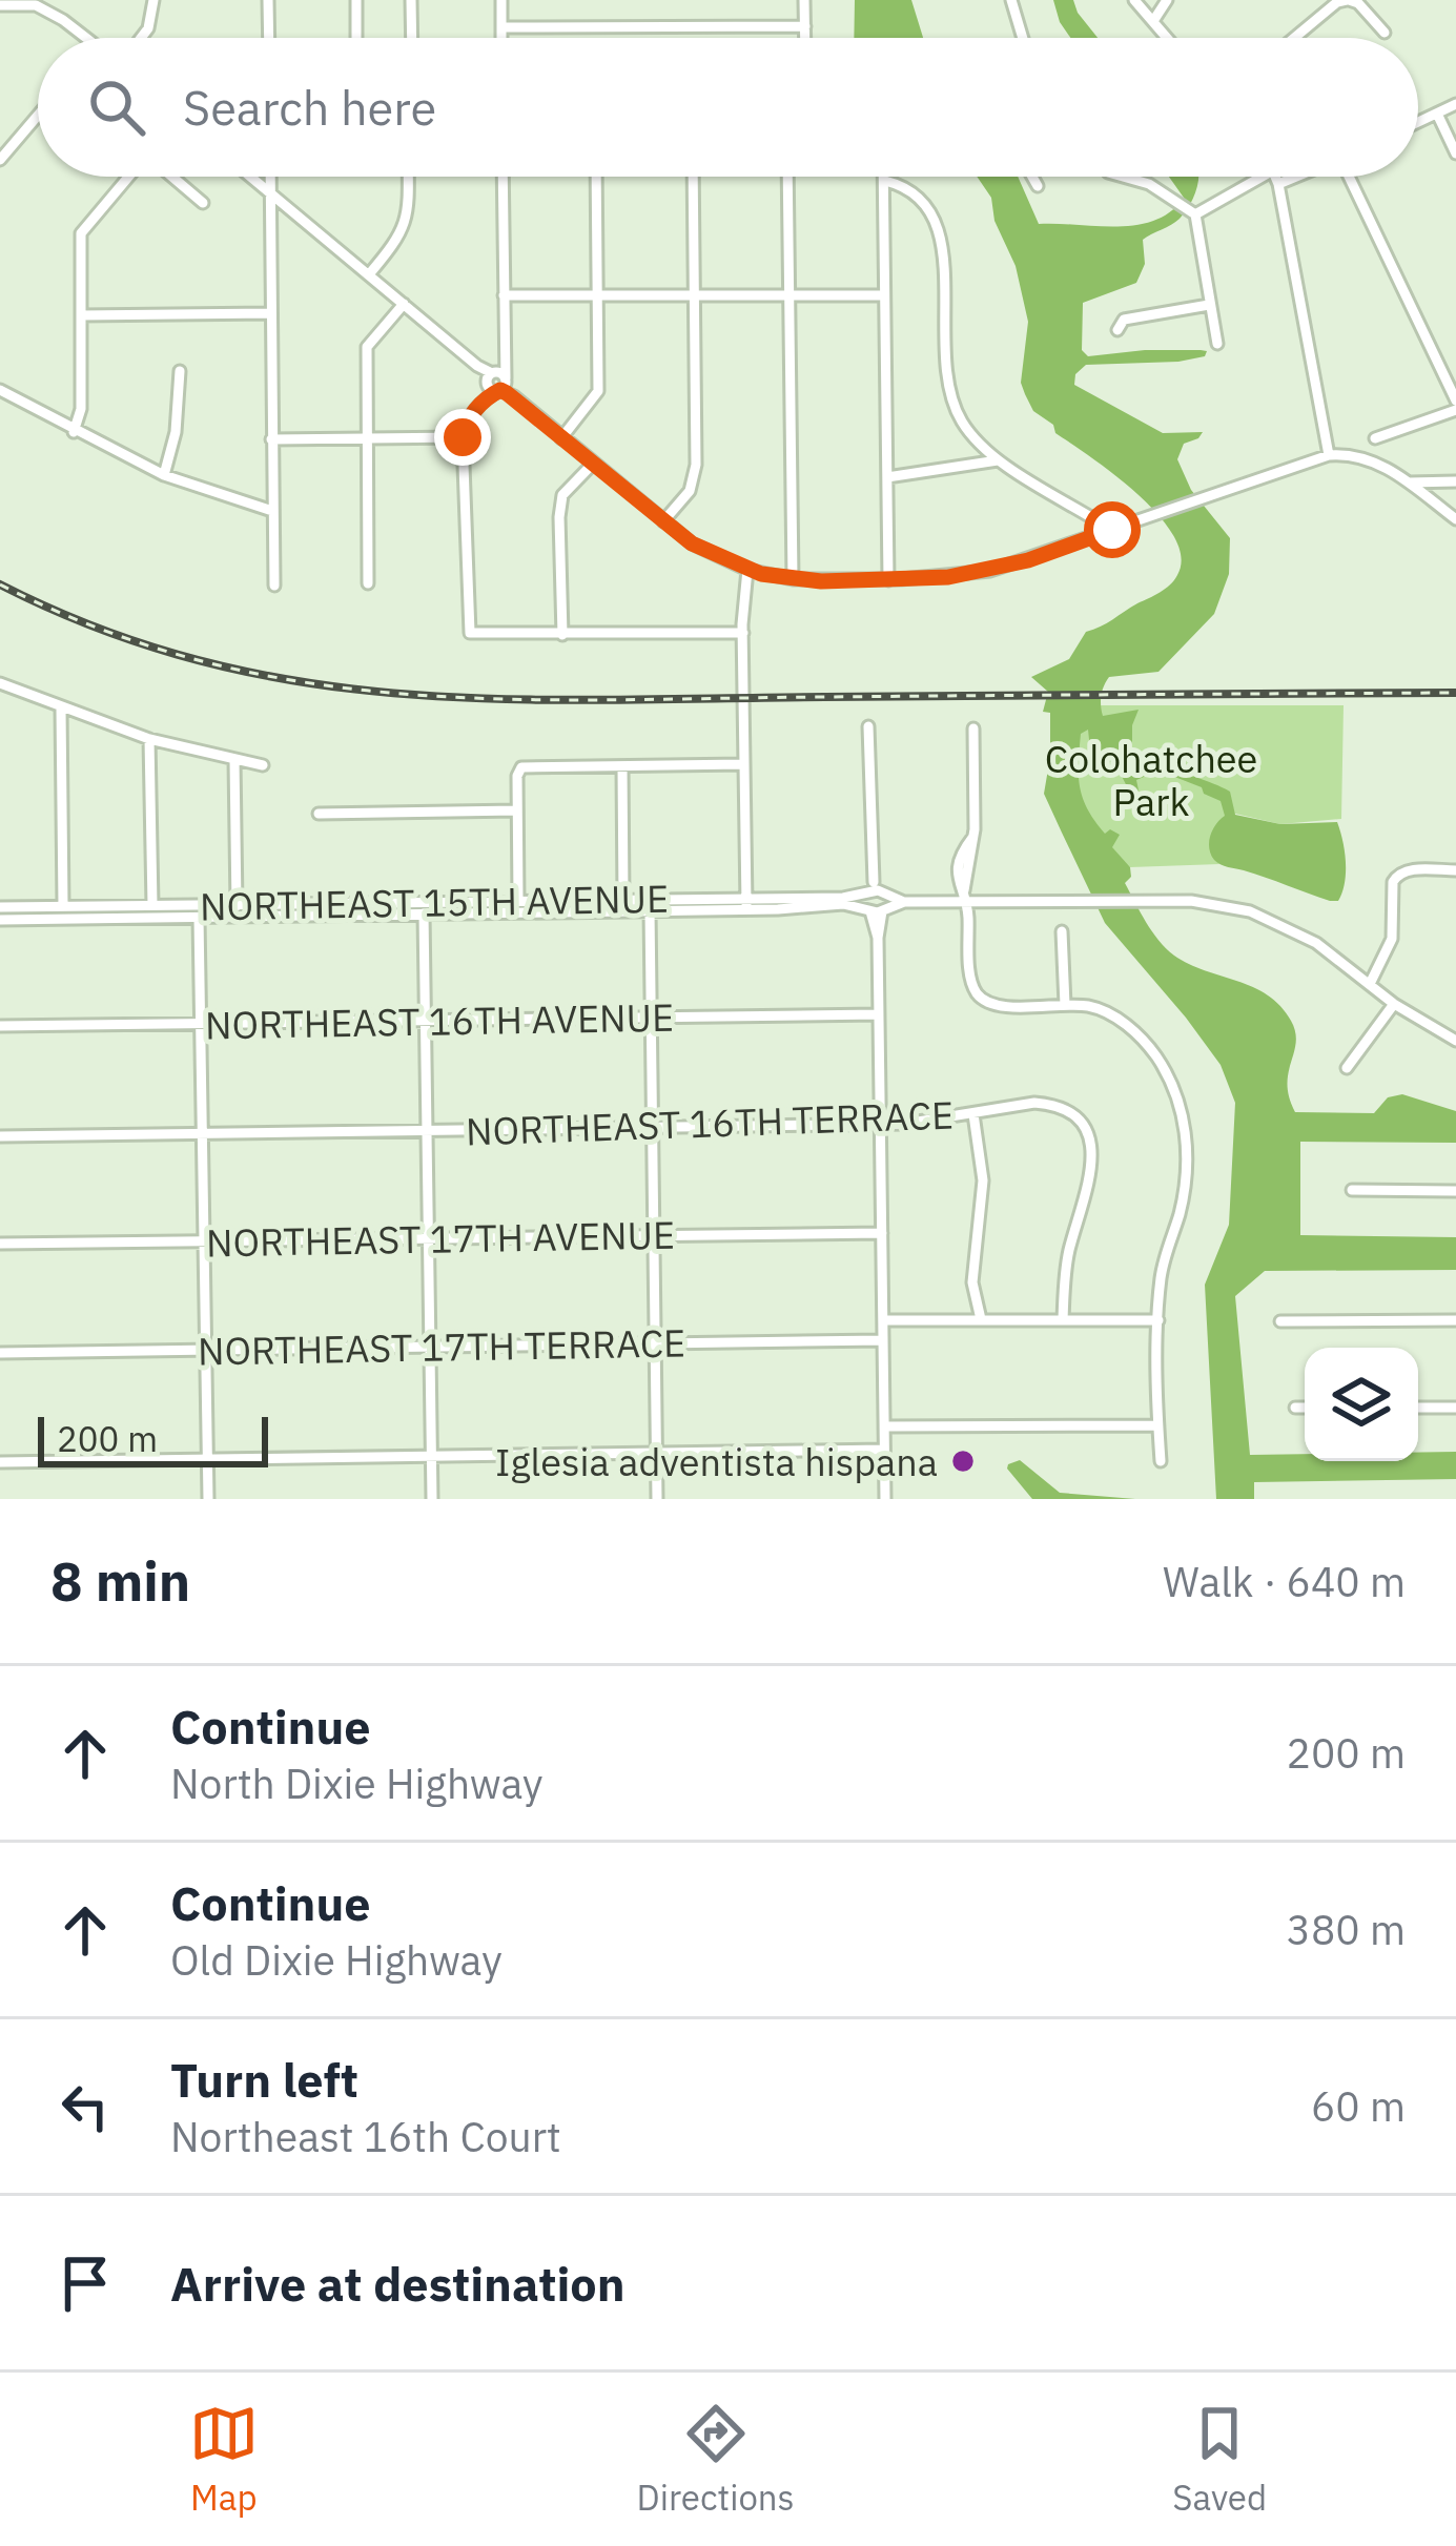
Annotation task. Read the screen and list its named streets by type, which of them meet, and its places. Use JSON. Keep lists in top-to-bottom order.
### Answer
{
  "streets": {
    "street": [
      "NORTHEAST 15TH AVENUE",
      "NORTHEAST 16TH AVENUE",
      "NORTHEAST 16TH TERRACE",
      "NORTHEAST 17TH AVENUE",
      "NORTHEAST 17TH TERRACE"
    ]
  },
  "parks": ["Colohatchee Park"],
  "places": ["Iglesia adventista hispana"],
  "scale_bar": "200 m",
  "page": {
    "search": "Search here",
    "scale": "200 m",
    "heading": ["8 min", "Walk · 640 m"],
    "list": [
      ["Continue", "North Dixie Highway", "200 m"],
      ["Continue", "Old Dixie Highway", "380 m"],
      ["Turn left", "Northeast 16th Court", "60 m"],
      "Arrive at destination"
    ],
    "nav": ["Map", "Directions", "Saved"]
  }
}
